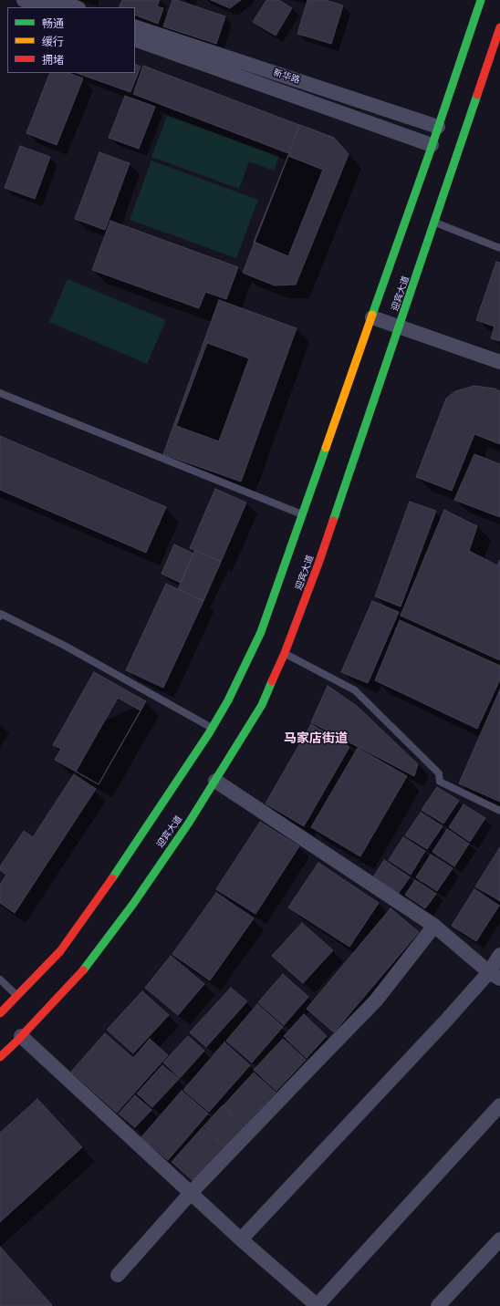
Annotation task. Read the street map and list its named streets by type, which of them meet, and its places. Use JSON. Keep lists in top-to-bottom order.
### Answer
{
  "streets": {
    "main road": ["迎宾大道"],
    "street": ["新华路"]
  },
  "crossings": [
    ["新华路", "迎宾大道"]
  ],
  "districts": ["马家店街道"],
  "legend": ["畅通", "缓行", "拥堵"]
}
